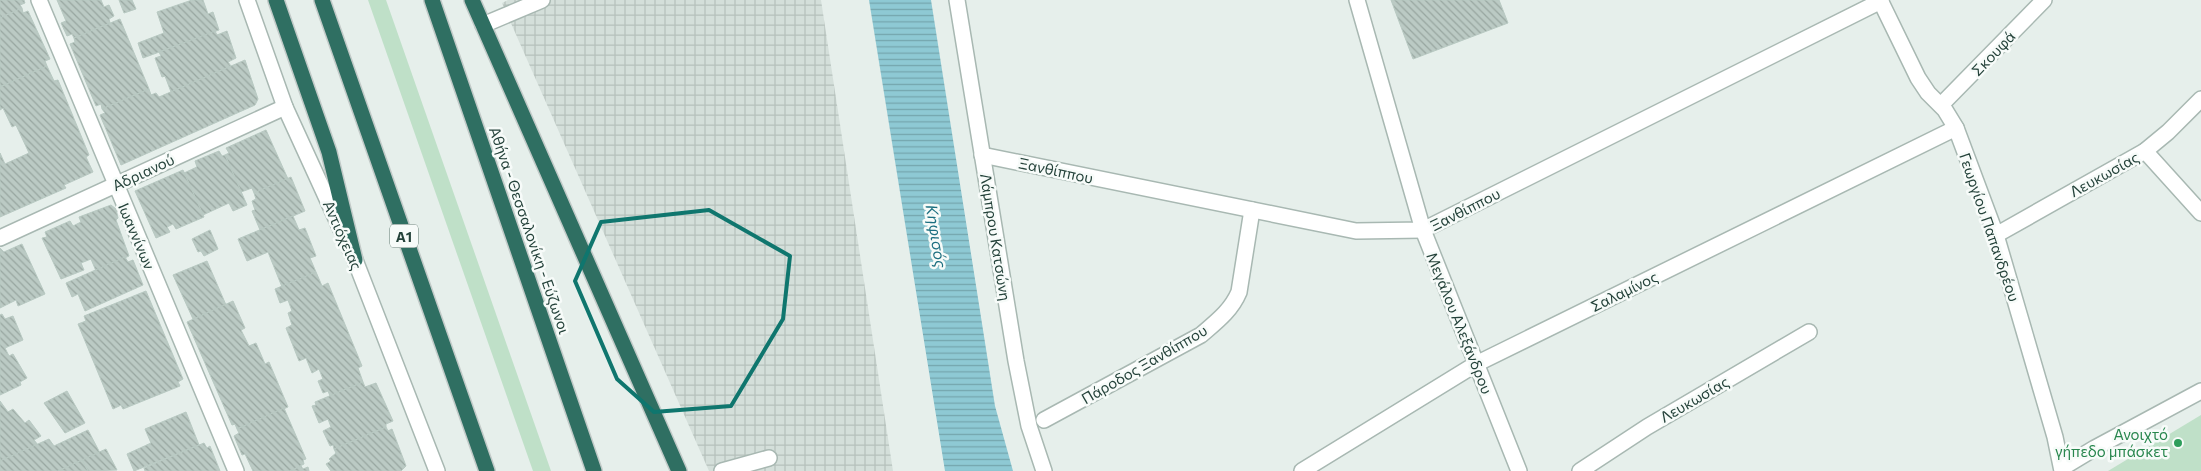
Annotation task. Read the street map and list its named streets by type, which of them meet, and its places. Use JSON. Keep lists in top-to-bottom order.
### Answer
{
  "streets": {
    "highway": ["Αθήνα - Θεσσαλονίκη - Εύζωνοι", "Α1"],
    "street": [
      "Σκουφά",
      "Ξανθίππου",
      "Αδριανού",
      "Λευκωσίας",
      "Γεωργίου Παπανδρέου",
      "Αντιόχειας",
      "Ιωαννίνων",
      "Λάμπρου Κατσώνη",
      "Σαλαμίνος",
      "Μεγάλου Αλεξάνδρου",
      "Πάροδος Ξανθίππου"
    ]
  },
  "crossings": [
    ["Σκουφά", "Γεωργίου Παπανδρέου"],
    ["Ξανθίππου", "Γεωργίου Παπανδρέου"],
    ["Ξανθίππου", "Λάμπρου Κατσώνη"],
    ["Ξανθίππου", "Μεγάλου Αλεξάνδρου"],
    ["Ξανθίππου", "Πάροδος Ξανθίππου"],
    ["Αδριανού", "Αντιόχειας"],
    ["Αδριανού", "Ιωαννίνων"],
    ["Λευκωσίας", "Γεωργίου Παπανδρέου"],
    ["Γεωργίου Παπανδρέου", "Σαλαμίνος"],
    ["Σαλαμίνος", "Μεγάλου Αλεξάνδρου"]
  ],
  "water": ["Κηφισός"],
  "places": ["Ανοιχτό γήπεδο μπάσκετ"]
}
